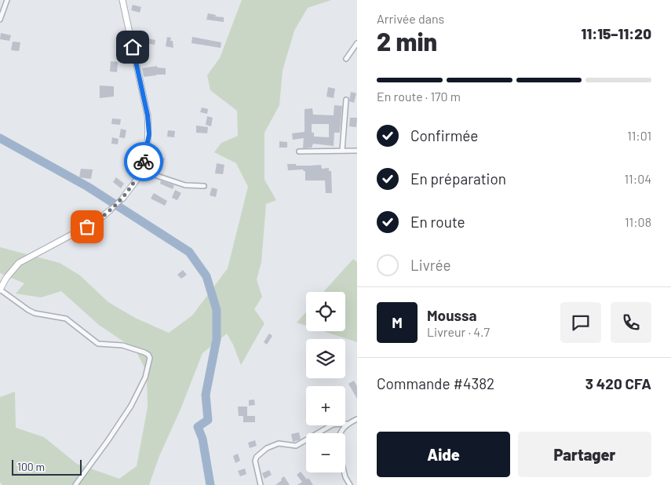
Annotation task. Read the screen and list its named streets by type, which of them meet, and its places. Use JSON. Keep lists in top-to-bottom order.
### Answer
{
  "scale_bar": "100 m",
  "page": {
    "heading": ["2 min", "Arrivée dans", "11:15–11:20"],
    "panel": [
      "Moussa",
      "Livreur · 4.7",
      "Commande #4382",
      "3 420 CFA"
    ],
    "bar": "En route · 170 m",
    "list": [
      ["Confirmée", "11:01"],
      ["En préparation", "11:04"],
      ["En route", "11:08"],
      "Livrée"
    ],
    "map_buttons": ["+", "−"],
    "round": "M",
    "buttons": ["Aide", "Partager"],
    "scale": "100 m"
  }
}
